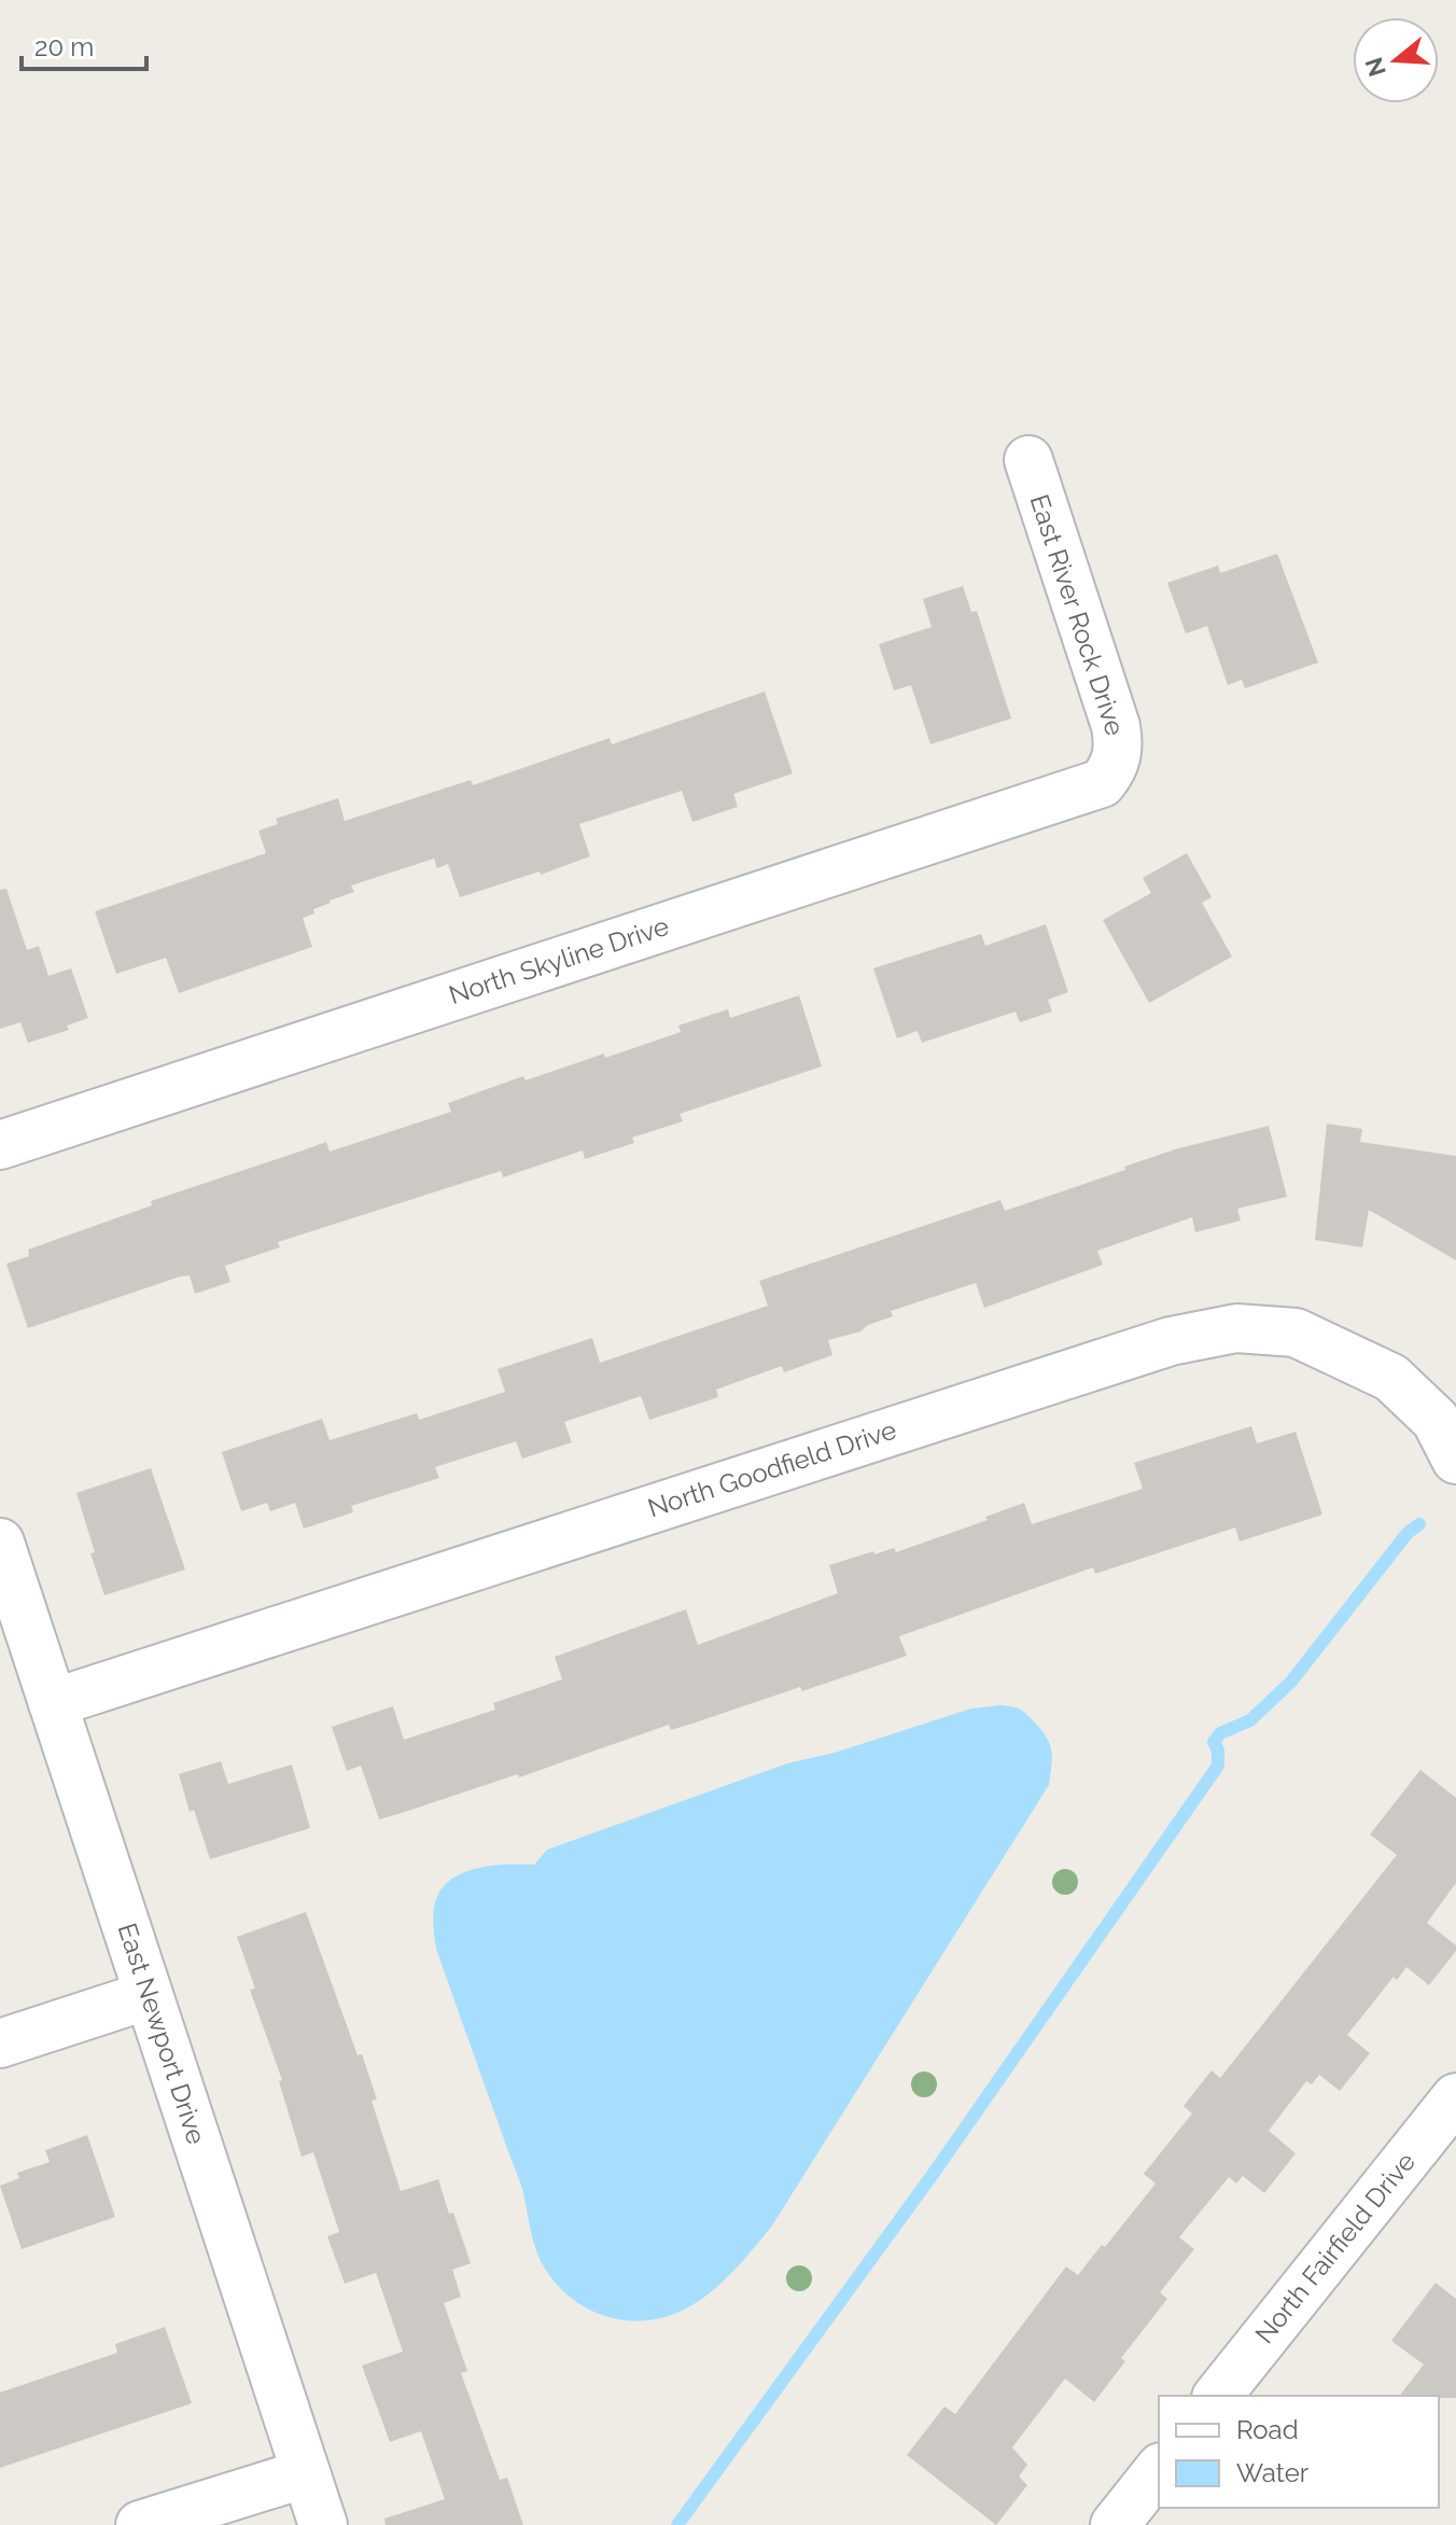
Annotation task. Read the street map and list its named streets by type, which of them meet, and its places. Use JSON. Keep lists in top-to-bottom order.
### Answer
{
  "streets": {
    "street": [
      "East River Rock Drive",
      "North Skyline Drive",
      "North Goodfield Drive",
      "East Newport Drive",
      "North Fairfield Drive"
    ]
  },
  "crossings": [
    ["East River Rock Drive", "North Skyline Drive"],
    ["North Goodfield Drive", "East Newport Drive"]
  ],
  "legend": ["Road", "Water"],
  "scale_bar": "20 m",
  "north": "left"
}
